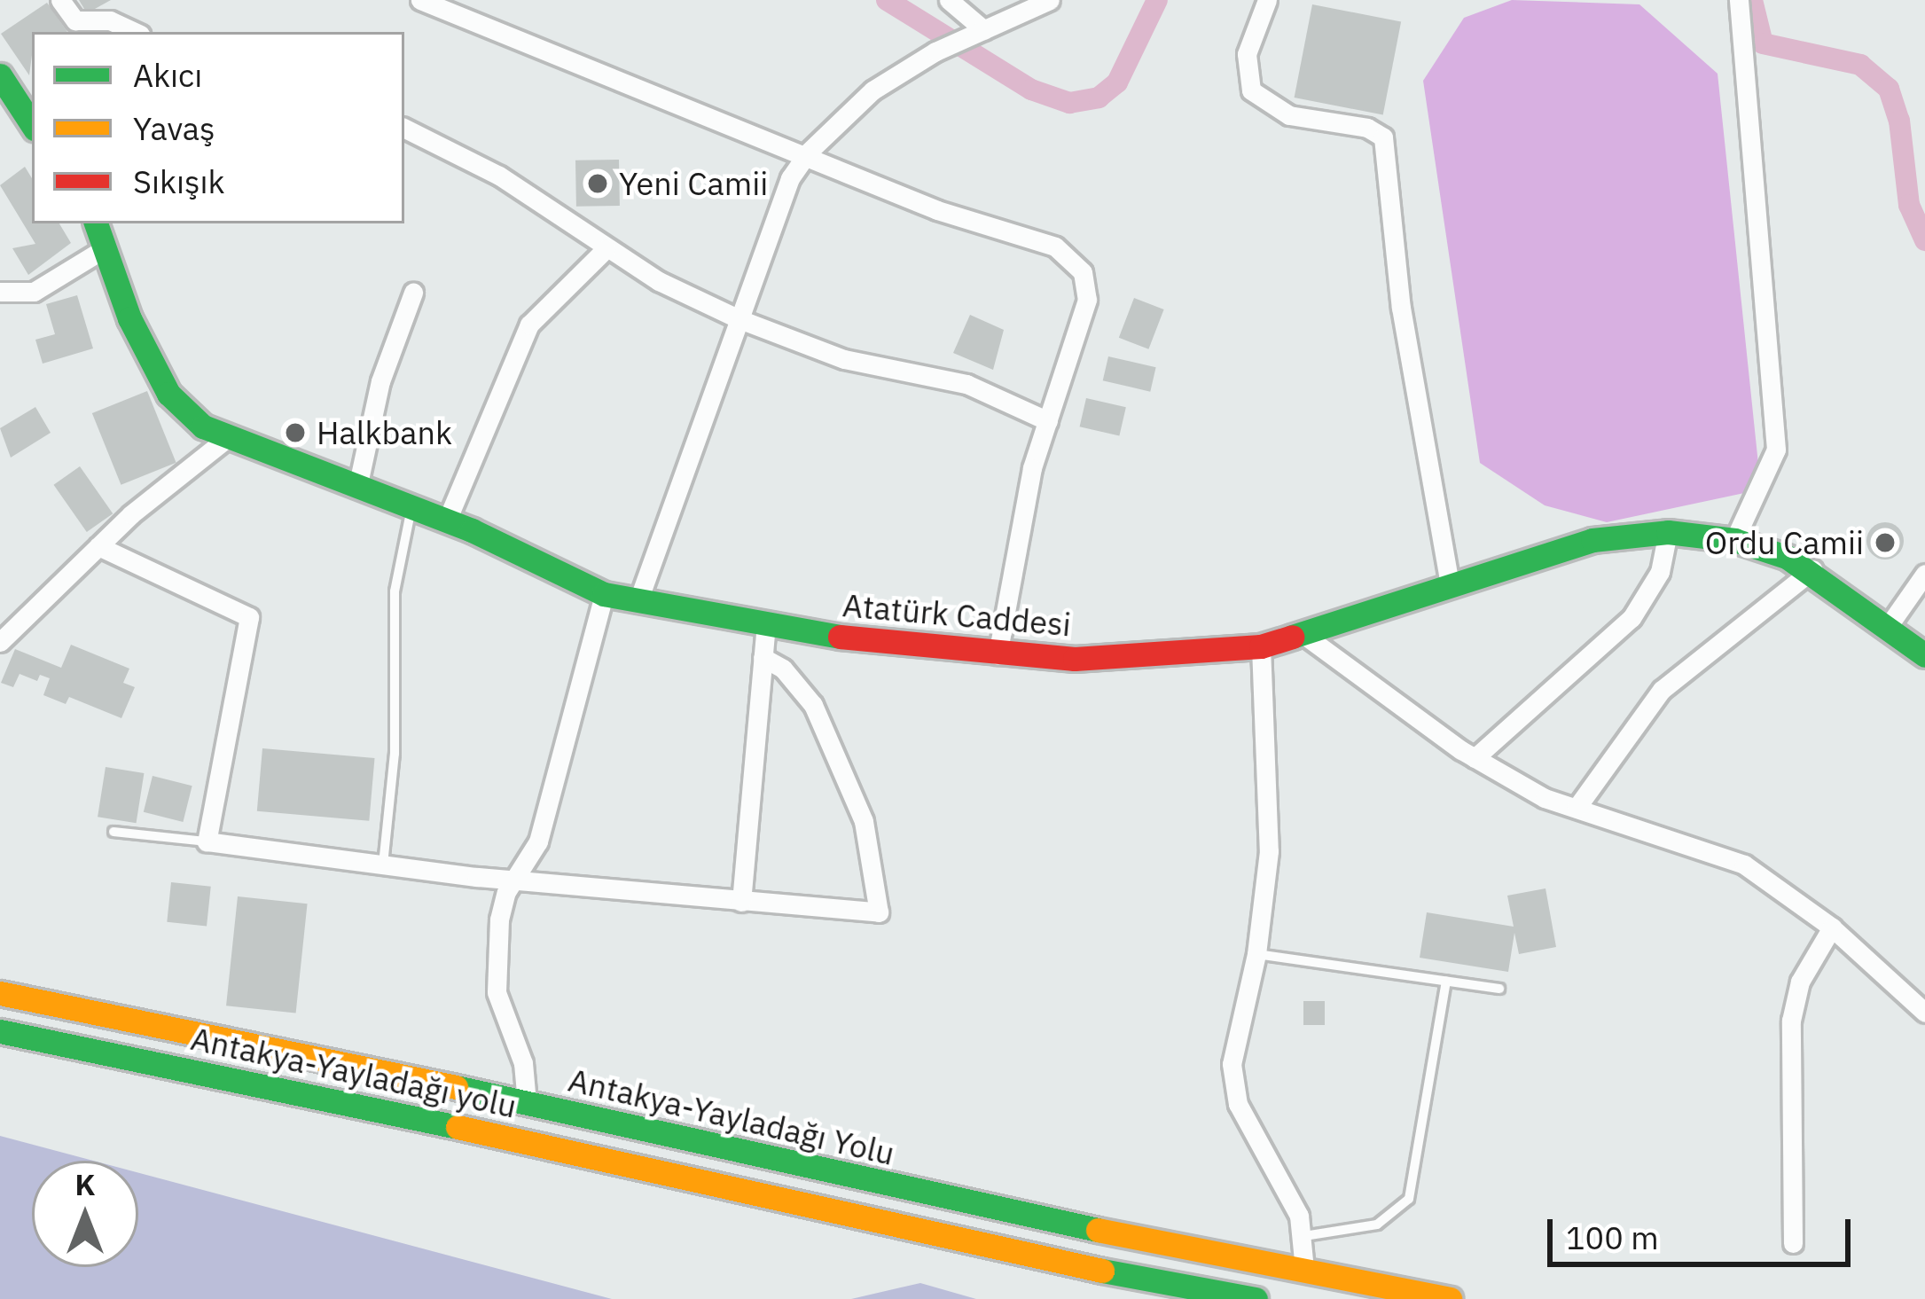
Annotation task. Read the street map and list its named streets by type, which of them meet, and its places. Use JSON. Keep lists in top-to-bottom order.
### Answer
{
  "streets": {
    "main road": ["Atatürk Caddesi", "Antakya-Yayladağı yolu", "Antakya-Yayladağı Yolu"]
  },
  "places": ["Yeni Camii", "Halkbank", "Ordu Camii"],
  "legend": ["Akıcı", "Yavaş", "Sıkışık"],
  "scale_bar": "100 m",
  "north": "top"
}
